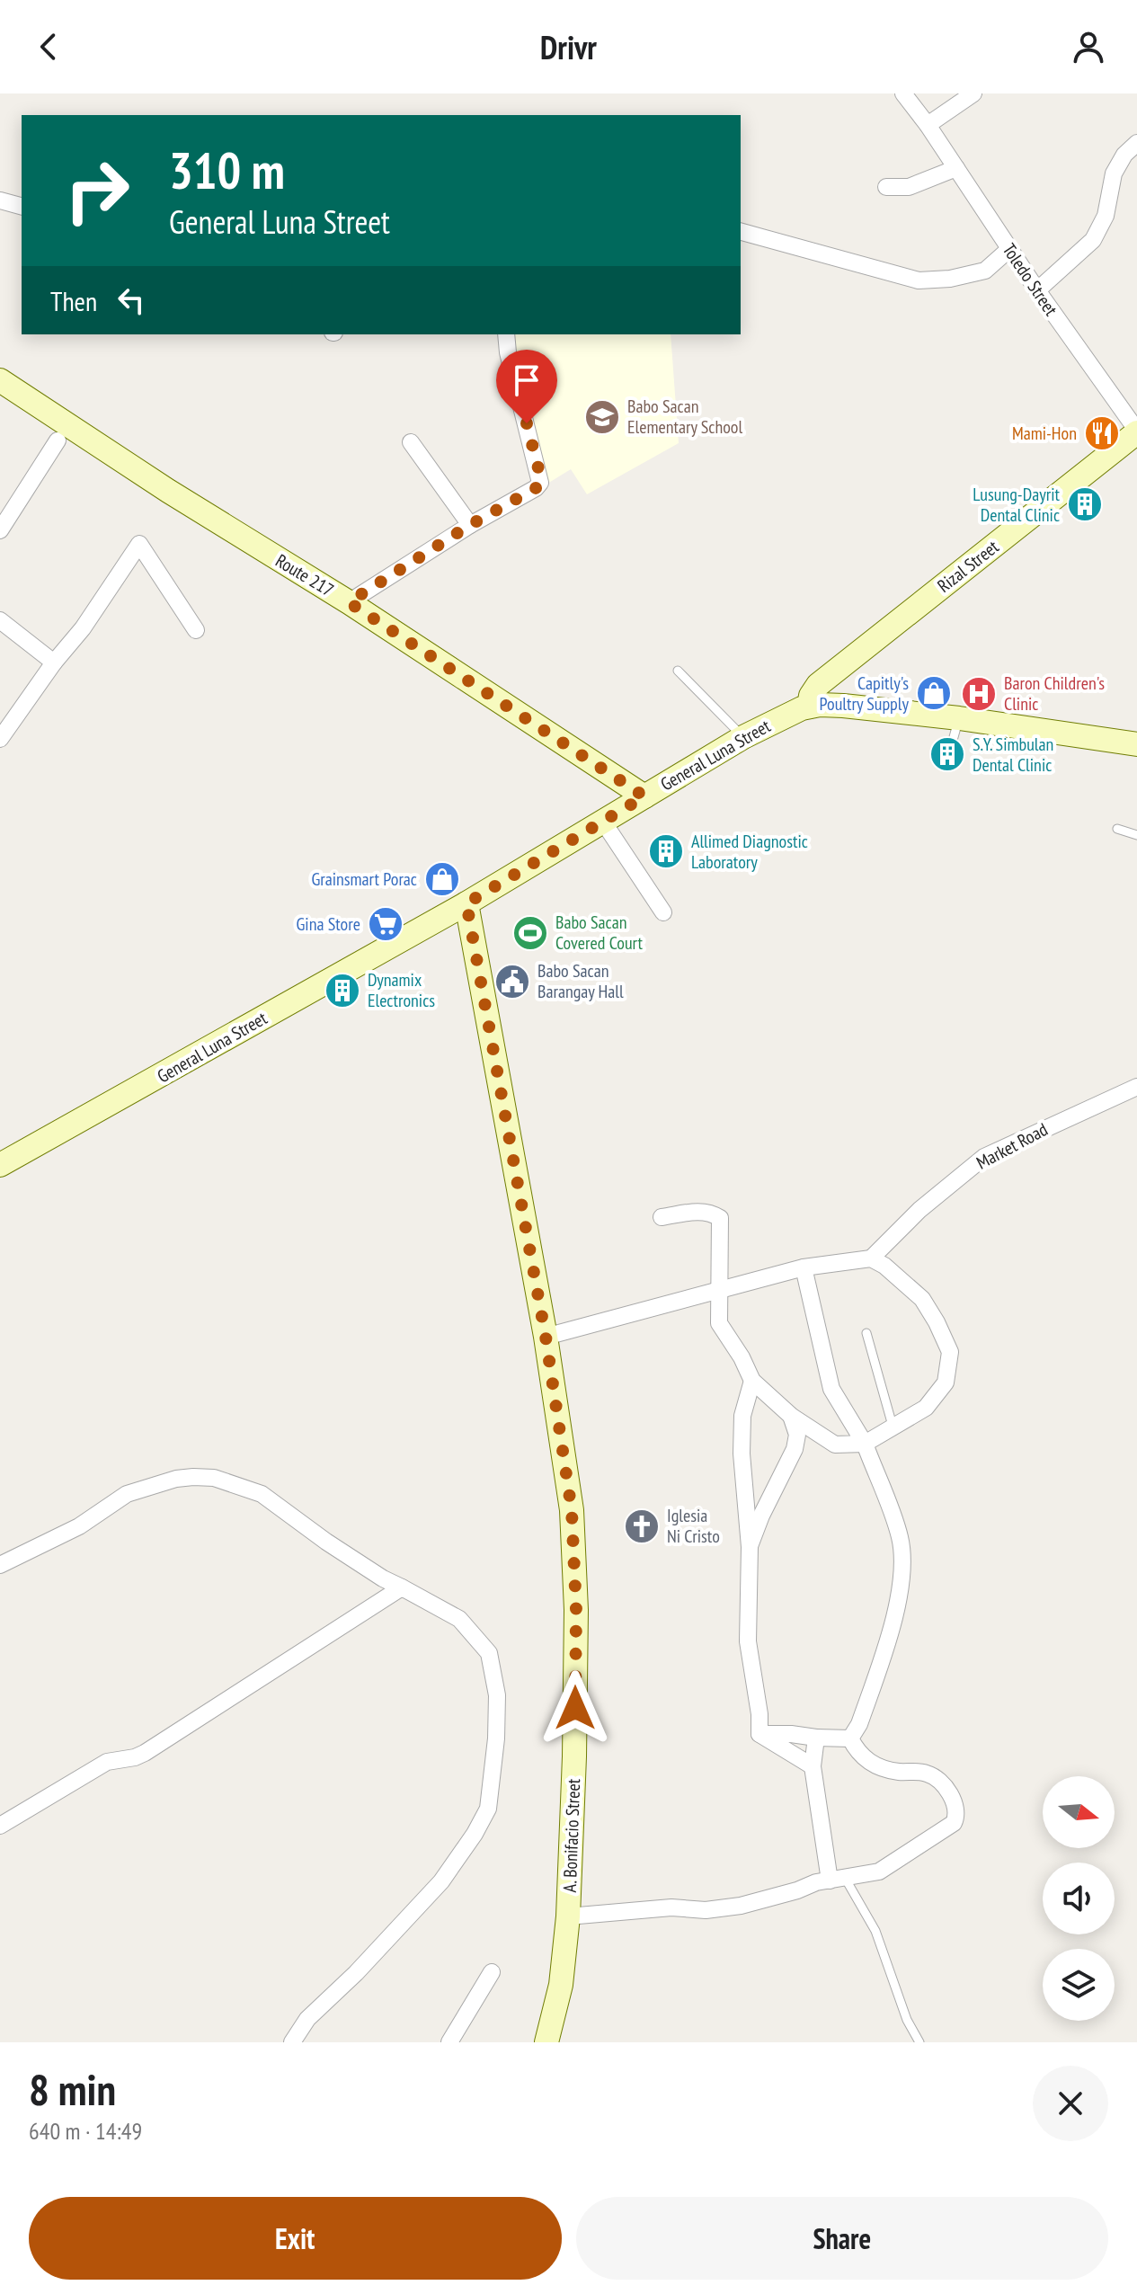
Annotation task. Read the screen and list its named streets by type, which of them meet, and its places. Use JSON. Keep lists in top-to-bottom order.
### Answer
{
  "streets": {
    "main road": [
      "Rizal Street",
      "Route 217",
      "General Luna Street",
      "A. Bonifacio Street"
    ],
    "street": ["Toledo Street", "Market Road"]
  },
  "crossings": [
    ["Toledo Street", "Rizal Street"],
    ["Rizal Street", "General Luna Street"],
    ["Route 217", "General Luna Street"],
    ["General Luna Street", "A. Bonifacio Street"]
  ],
  "places": {
    "school or university": ["Babo Sacan Elementary School"],
    "restaurant": ["Mami-Hon"],
    "building": [
      "Lusung-Dayrit Dental Clinic",
      "S.Y. Simbulan Dental Clinic",
      "Allimed Diagnostic Laboratory",
      "Dynamix Electronics"
    ],
    "shop": ["Capitly's Poultry Supply", "Grainsmart Porac"],
    "hospital": ["Baron Children's Clinic"],
    "supermarket": ["Gina Store"],
    "sports": ["Babo Sacan Covered Court"],
    "public building": ["Babo Sacan Barangay Hall"],
    "church": ["Iglesia Ni Cristo"]
  },
  "north": "right",
  "page": {
    "header": "Drivr",
    "turn": ["310 m", "General Luna Street"],
    "then": "Then",
    "heading": ["8 min", "640 m · 14:49"],
    "buttons": ["Exit", "Share"]
  }
}
